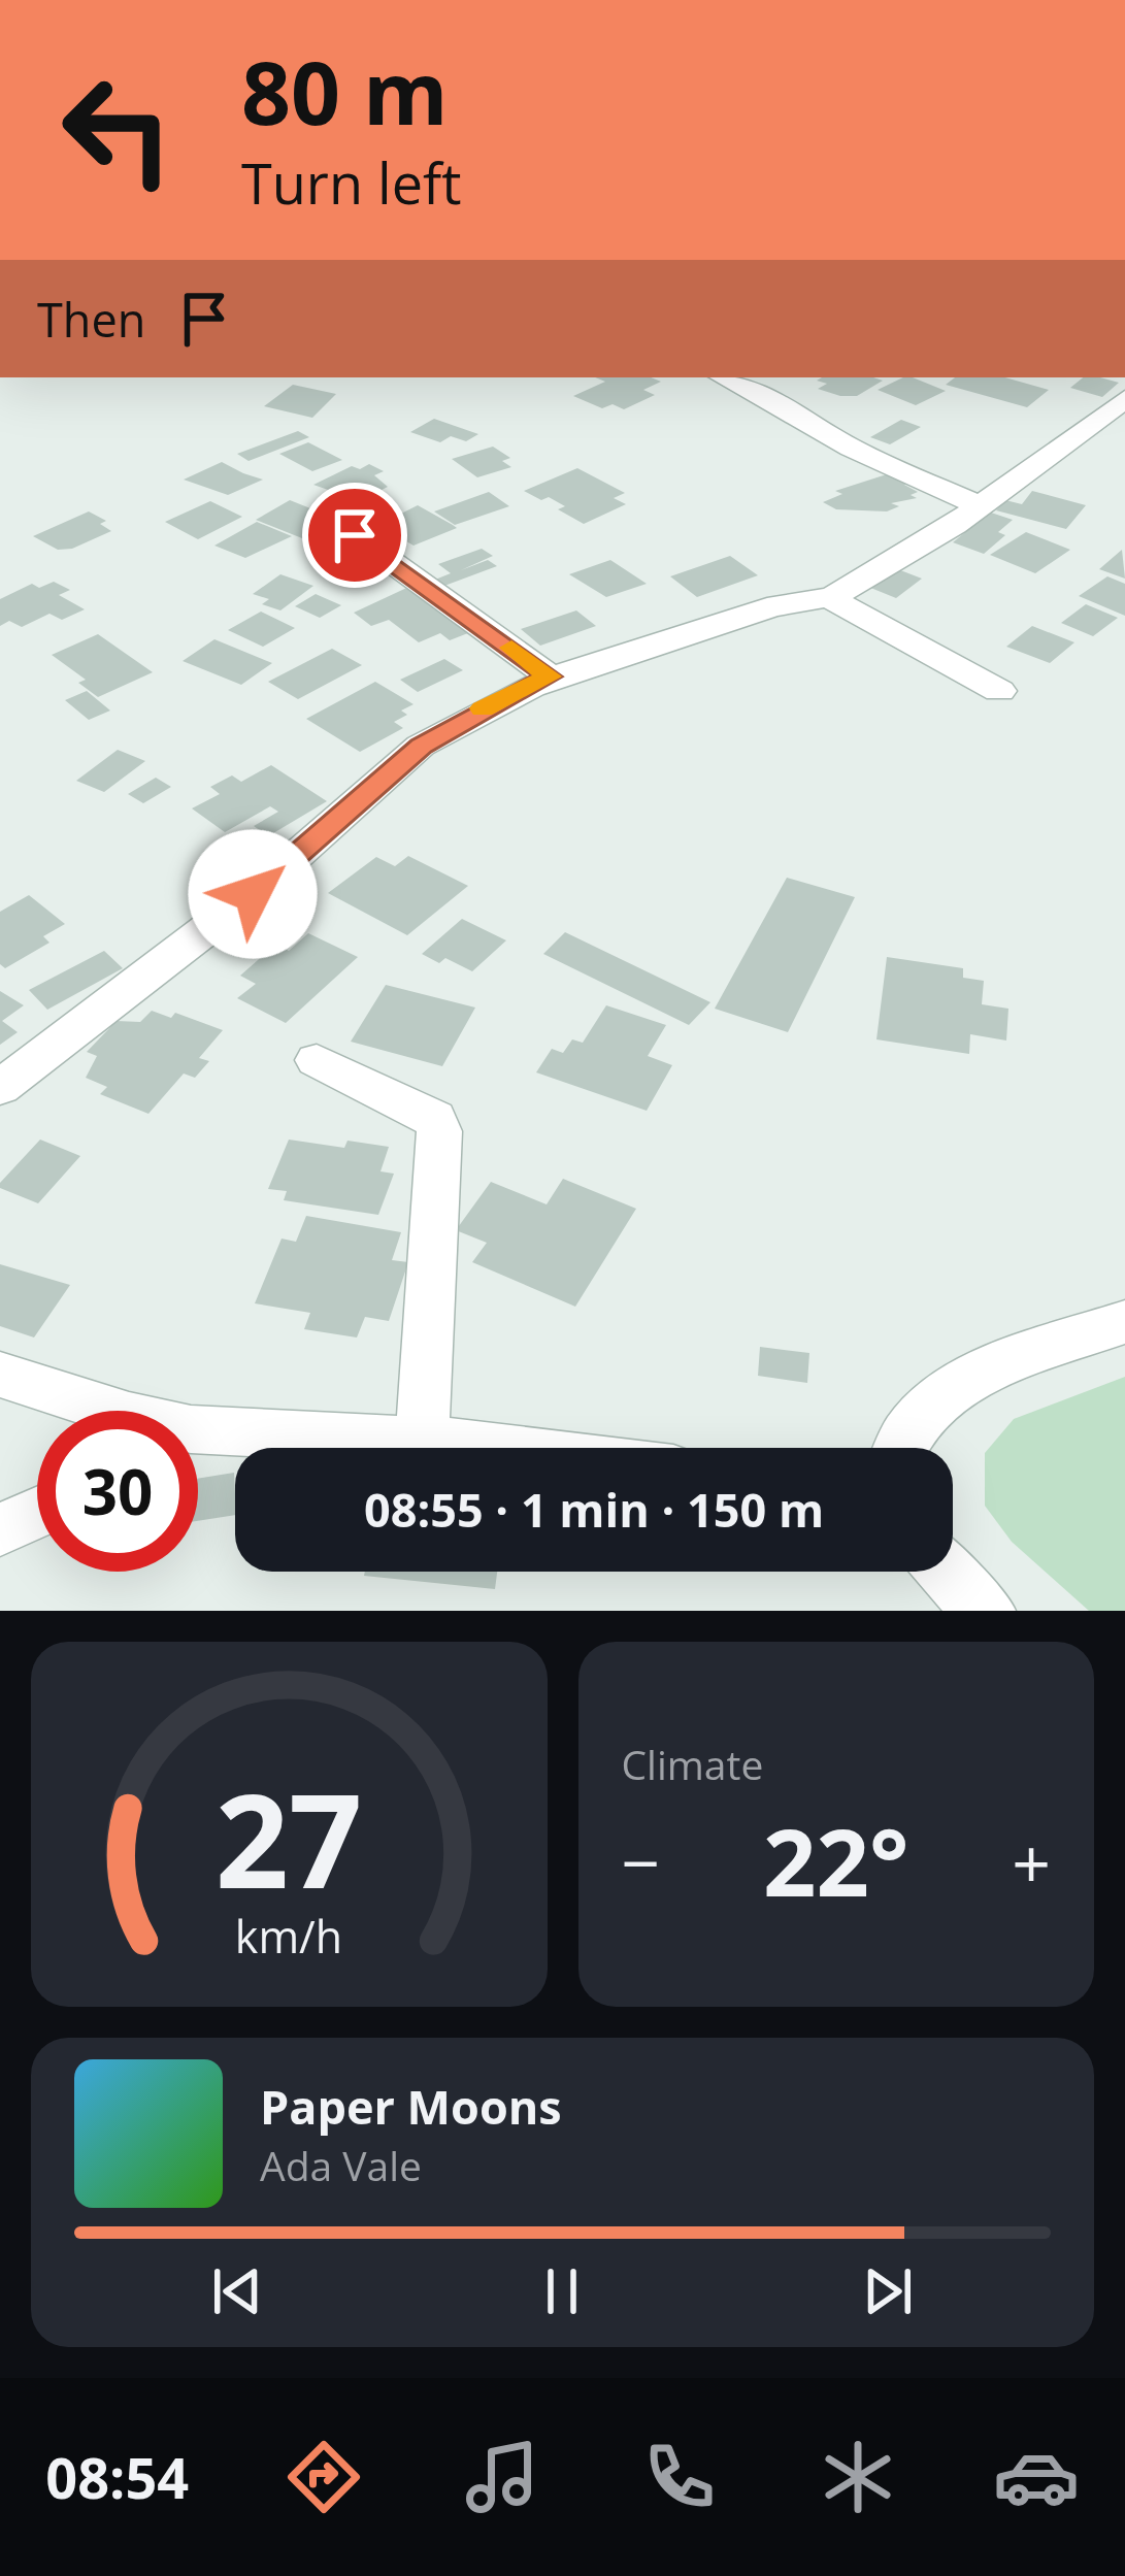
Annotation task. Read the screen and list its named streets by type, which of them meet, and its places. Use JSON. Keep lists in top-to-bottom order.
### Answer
{
  "page": {
    "turn": ["80 m", "Turn left"],
    "then": "Then",
    "limit": "30",
    "trip": "08:55 · 1 min · 150 m",
    "tile": "Climate",
    "heat": ["−", "22°", "+"],
    "song": ["Paper Moons", "Ada Vale"],
    "tabs": "08:54",
    "gauge": ["27", "km/h"]
  }
}
